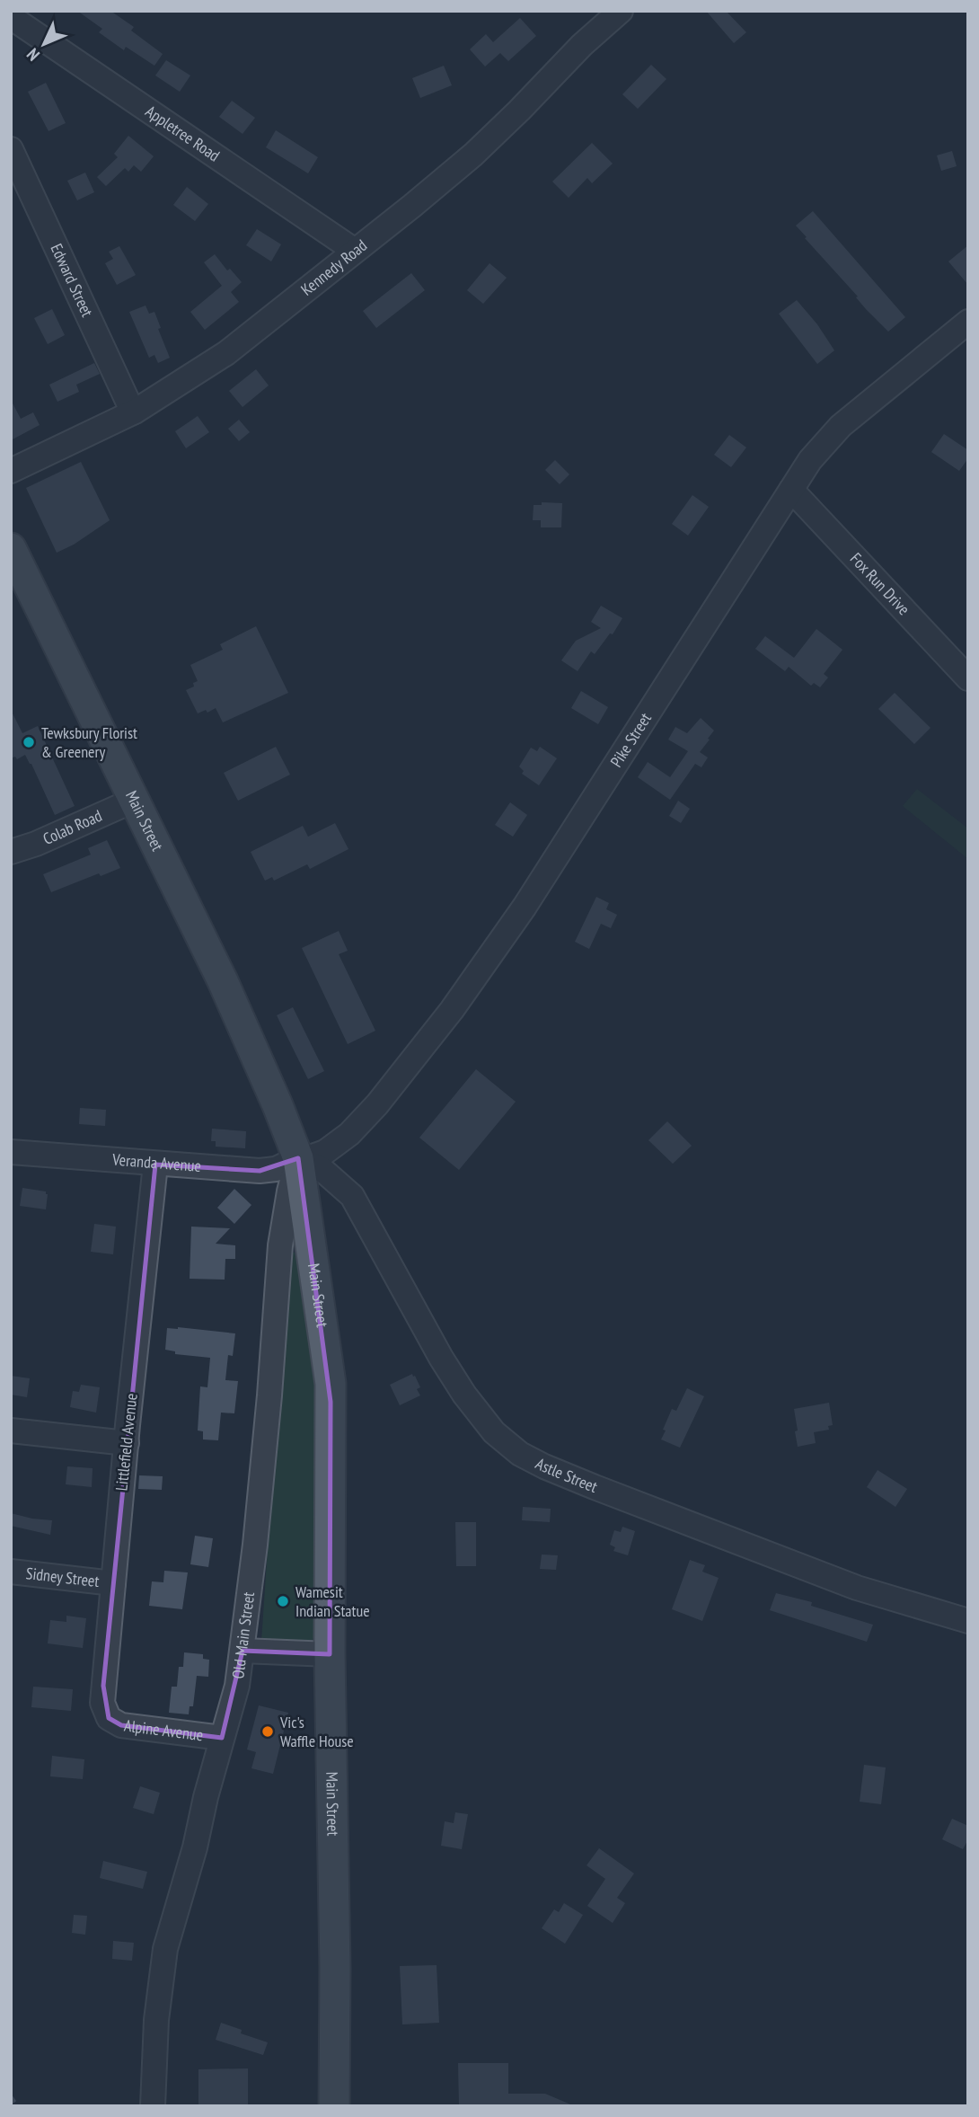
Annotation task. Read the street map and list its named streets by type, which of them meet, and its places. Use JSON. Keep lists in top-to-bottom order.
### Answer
{
  "streets": {
    "main road": ["Main Street"],
    "street": [
      "Appletree Road",
      "Kennedy Road",
      "Edward Street",
      "Fox Run Drive",
      "Pike Street",
      "Colab Road",
      "Veranda Avenue",
      "Littlefield Avenue",
      "Astle Street",
      "Sidney Street",
      "Old Main Street",
      "Alpine Avenue"
    ]
  },
  "crossings": [
    ["Appletree Road", "Kennedy Road"],
    ["Kennedy Road", "Edward Street"],
    ["Fox Run Drive", "Pike Street"],
    ["Pike Street", "Main Street"],
    ["Pike Street", "Veranda Avenue"],
    ["Pike Street", "Astle Street"],
    ["Pike Street", "Old Main Street"],
    ["Main Street", "Colab Road"],
    ["Main Street", "Veranda Avenue"],
    ["Main Street", "Astle Street"],
    ["Main Street", "Old Main Street"],
    ["Veranda Avenue", "Littlefield Avenue"],
    ["Veranda Avenue", "Astle Street"],
    ["Veranda Avenue", "Old Main Street"],
    ["Littlefield Avenue", "Sidney Street"],
    ["Littlefield Avenue", "Alpine Avenue"],
    ["Astle Street", "Old Main Street"],
    ["Old Main Street", "Alpine Avenue"]
  ],
  "places": ["Tewksbury Florist & Greenery", "Wamesit Indian Statue", "Vic's Waffle House"],
  "north": "bottom left"
}
